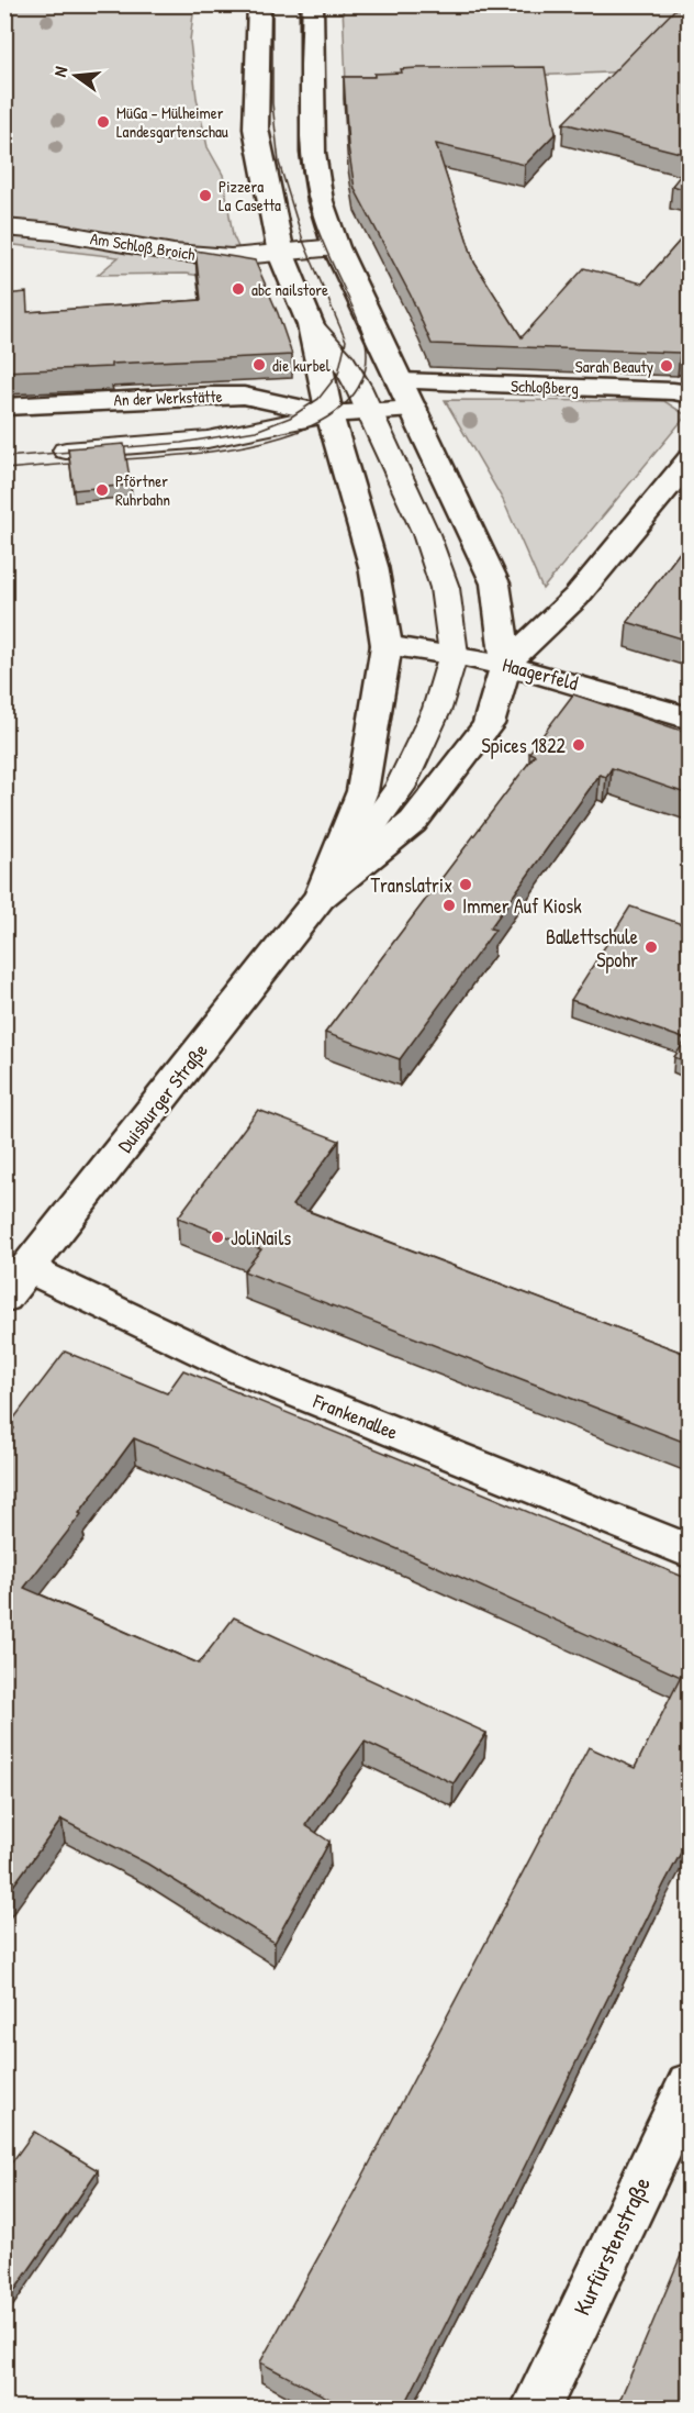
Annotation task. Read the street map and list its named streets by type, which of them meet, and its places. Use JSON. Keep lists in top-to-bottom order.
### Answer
{
  "streets": {
    "main road": [
      "Schloßberg",
      "An der Werkstätte",
      "Haagerfeld",
      "Duisburger Straße",
      "Frankenallee",
      "Kurfürstenstraße"
    ],
    "lane": ["Am Schloß Broich"]
  },
  "crossings": [
    ["Haagerfeld", "Duisburger Straße"],
    ["Duisburger Straße", "Frankenallee"]
  ],
  "places": [
    "MüGa - Mülheimer Landesgartenschau",
    "Pizzera La Casetta",
    "abc nailstore",
    "die kurbel",
    "Sarah Beauty",
    "Pförtner Ruhrbahn",
    "Spices 1822",
    "Translatrix",
    "Immer Auf Kiosk",
    "Ballettschule Spohr",
    "JoliNails"
  ],
  "north": "left"
}
